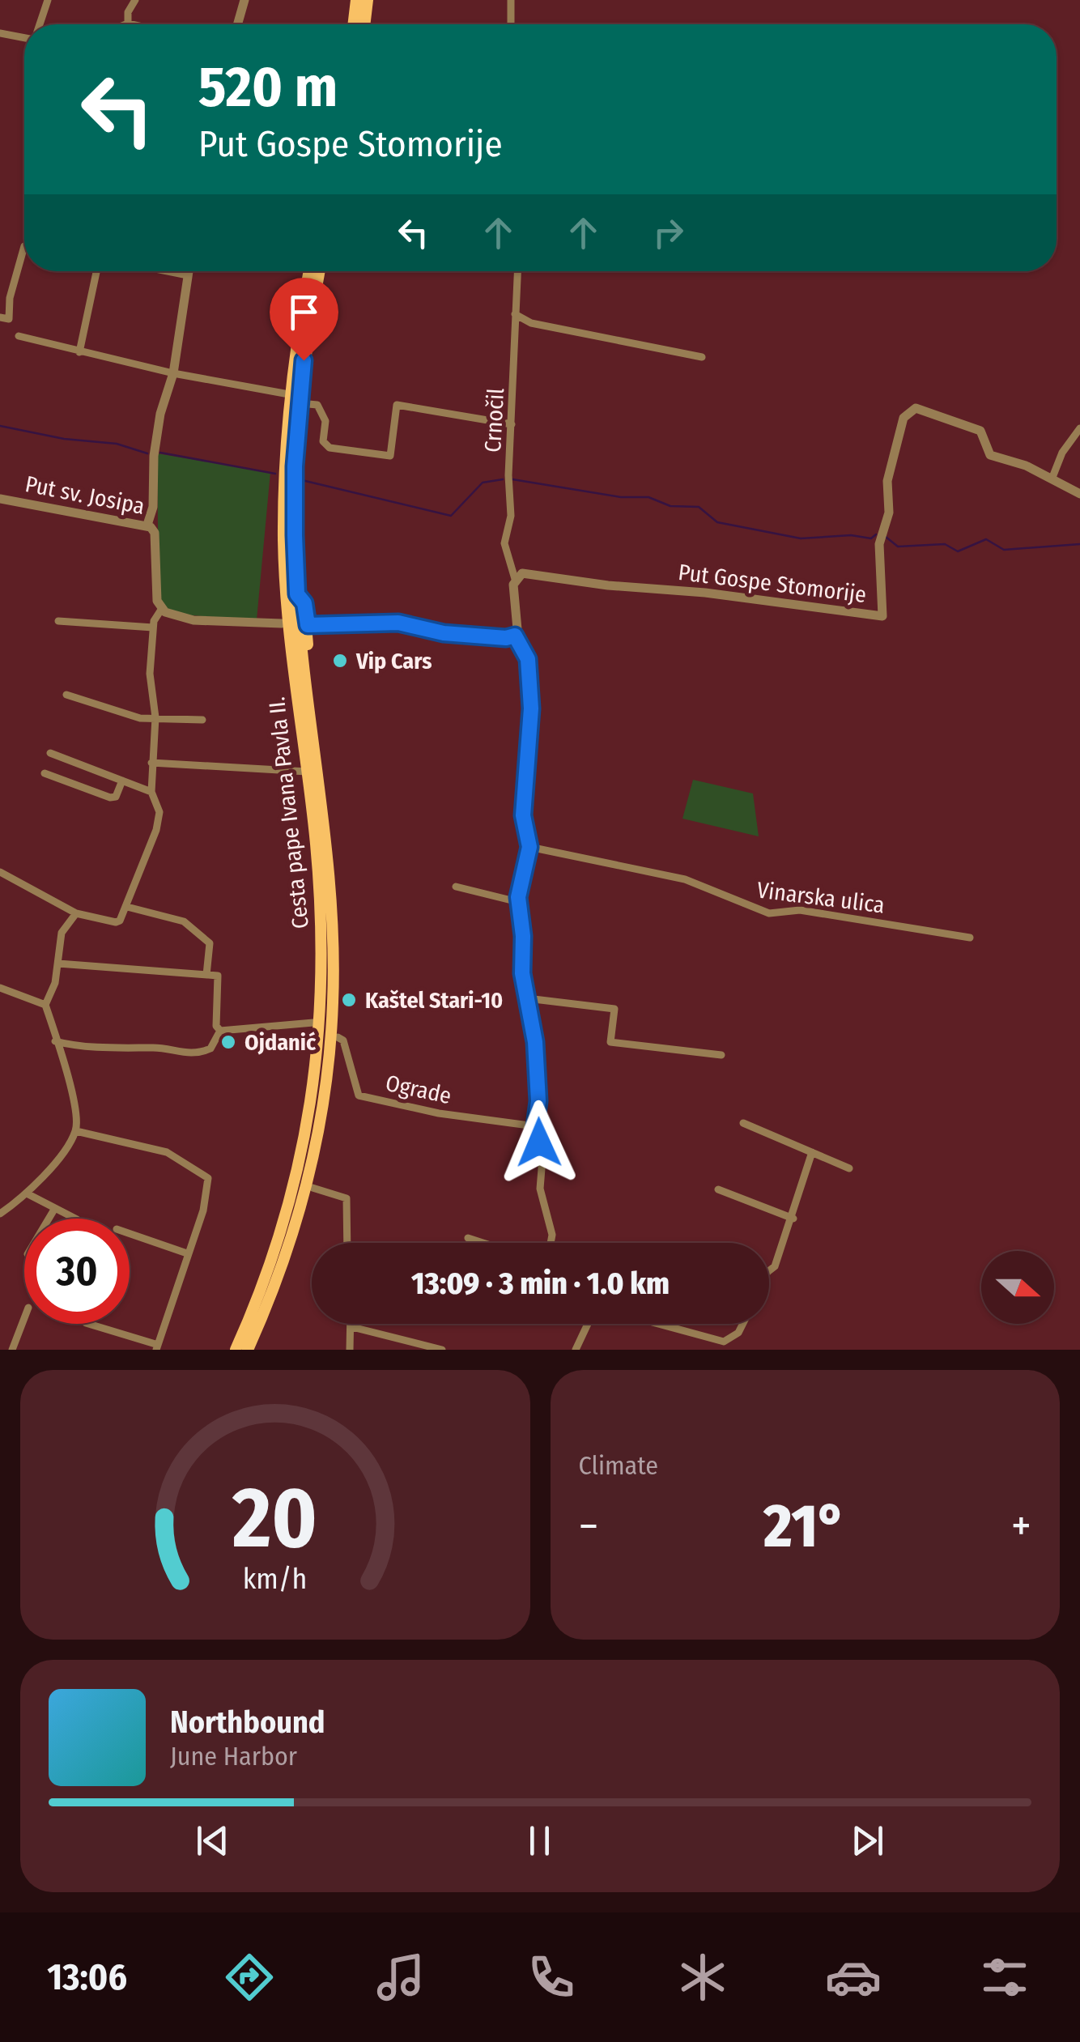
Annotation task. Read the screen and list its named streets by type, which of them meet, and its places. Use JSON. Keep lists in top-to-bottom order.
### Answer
{
  "streets": {
    "main road": ["Cesta pape Ivana Pavla II."],
    "street": [
      "Crnočil",
      "Put sv. Josipa",
      "Put Gospe Stomorije",
      "Vinarska ulica",
      "Ograde"
    ]
  },
  "crossings": [
    ["Crnočil", "Put Gospe Stomorije"]
  ],
  "places": ["Vip Cars", "Kaštel Stari-10", "Ojdanić"],
  "north": "right",
  "page": {
    "turn": ["520 m", "Put Gospe Stomorije"],
    "limit": "30",
    "trip": "13:09 · 3 min · 1.0 km",
    "tile": "Climate",
    "heat": ["−", "21°", "+"],
    "song": ["Northbound", "June Harbor"],
    "tabs": "13:06",
    "gauge": ["20", "km/h"]
  }
}
